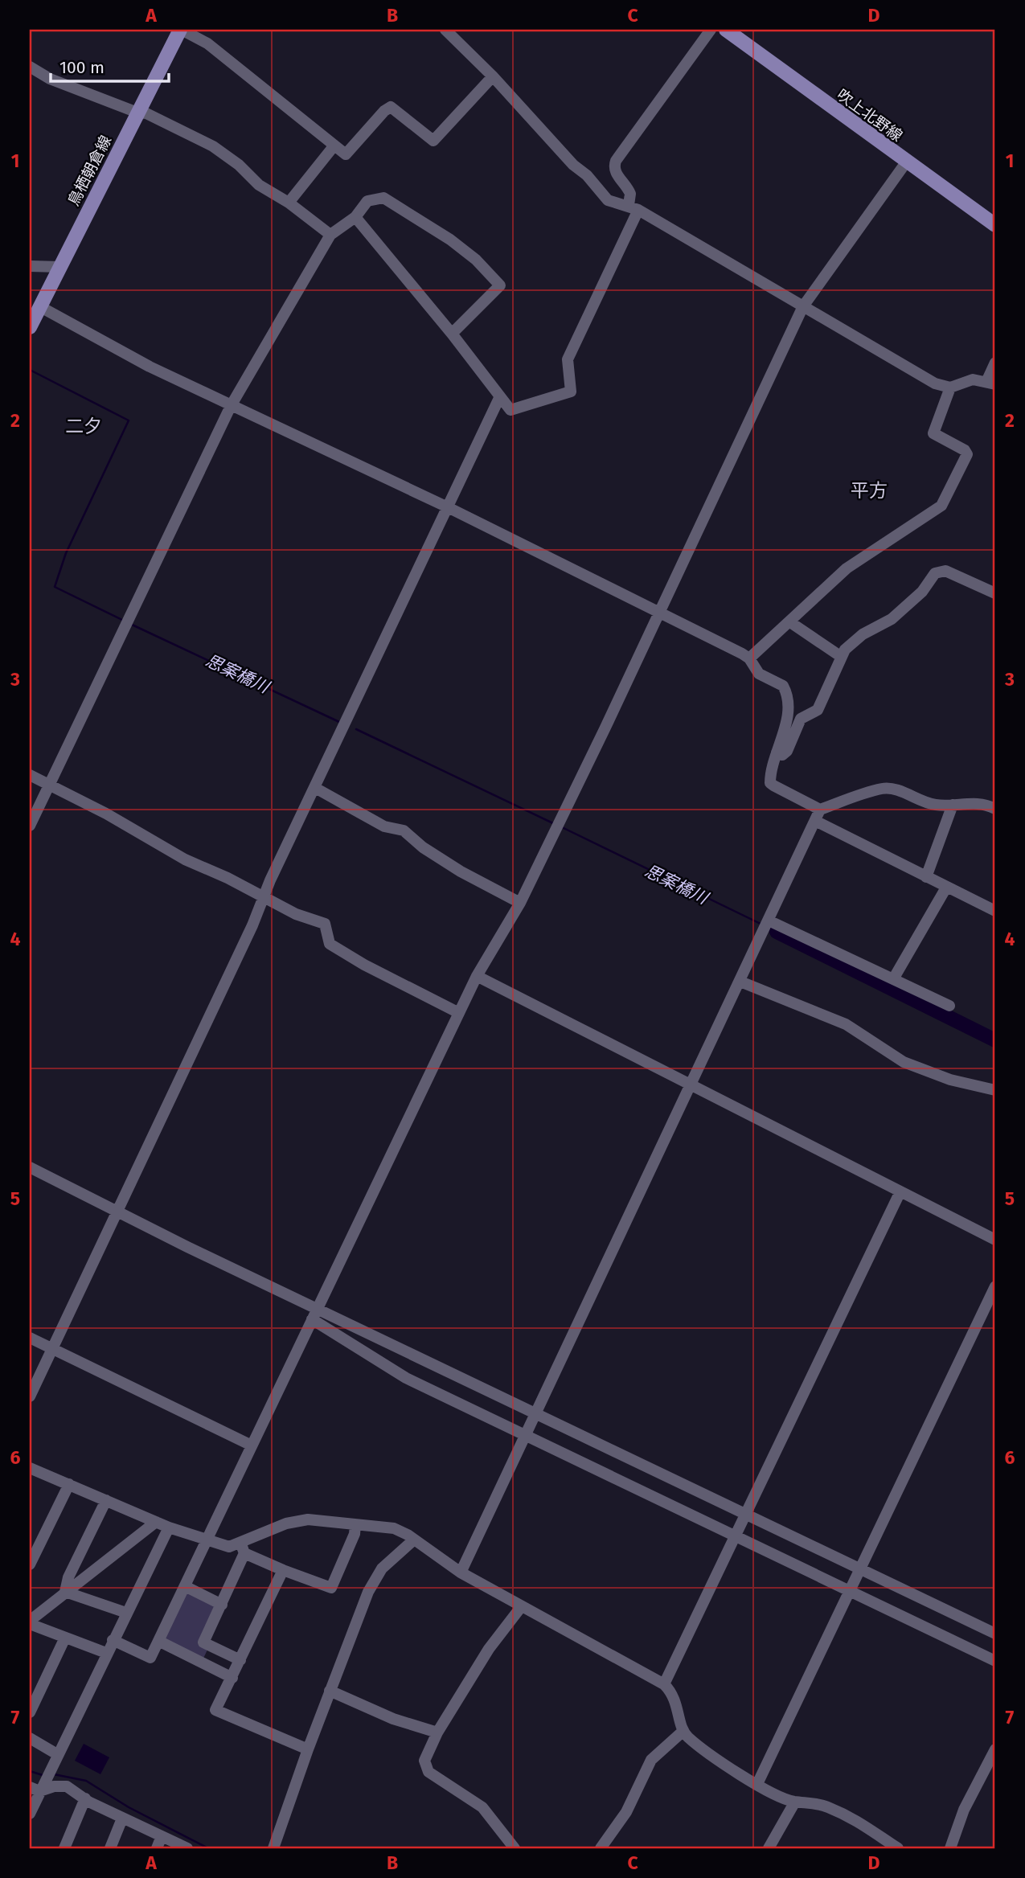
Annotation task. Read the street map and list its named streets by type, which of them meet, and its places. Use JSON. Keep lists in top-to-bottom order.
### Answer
{
  "streets": {
    "main road": ["吹上北野線", "鳥栖朝倉線"]
  },
  "districts": ["二夕", "平方"],
  "water": ["思案橋川"],
  "scale_bar": "100 m",
  "grid": {
    "columns": [
      "A",
      "B",
      "C",
      "D"
    ],
    "rows": [
      "1",
      "2",
      "3",
      "4",
      "5",
      "6",
      "7"
    ]
  }
}
